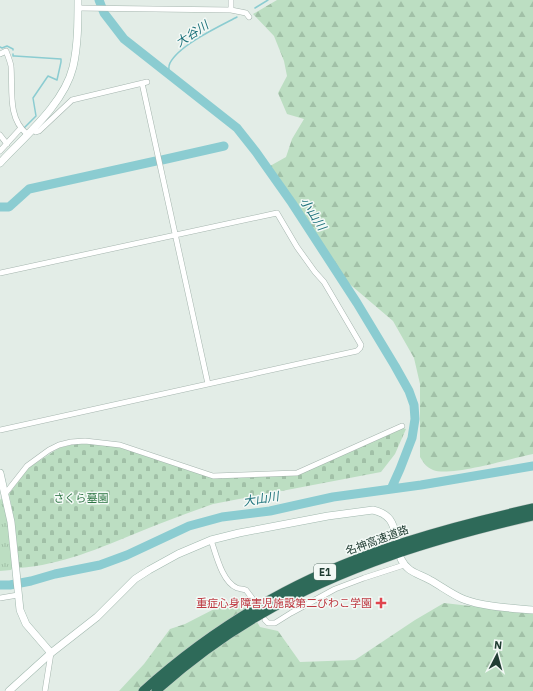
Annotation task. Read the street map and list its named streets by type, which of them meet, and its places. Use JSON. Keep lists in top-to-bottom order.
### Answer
{
  "streets": {
    "highway": ["名神高速道路", "E1"]
  },
  "water": ["大谷川", "小山川", "大山川"],
  "parks": ["さくら墓園"],
  "places": {
    "health": ["重症心身障害児施設第二びわこ学園"]
  },
  "north": "top"
}
